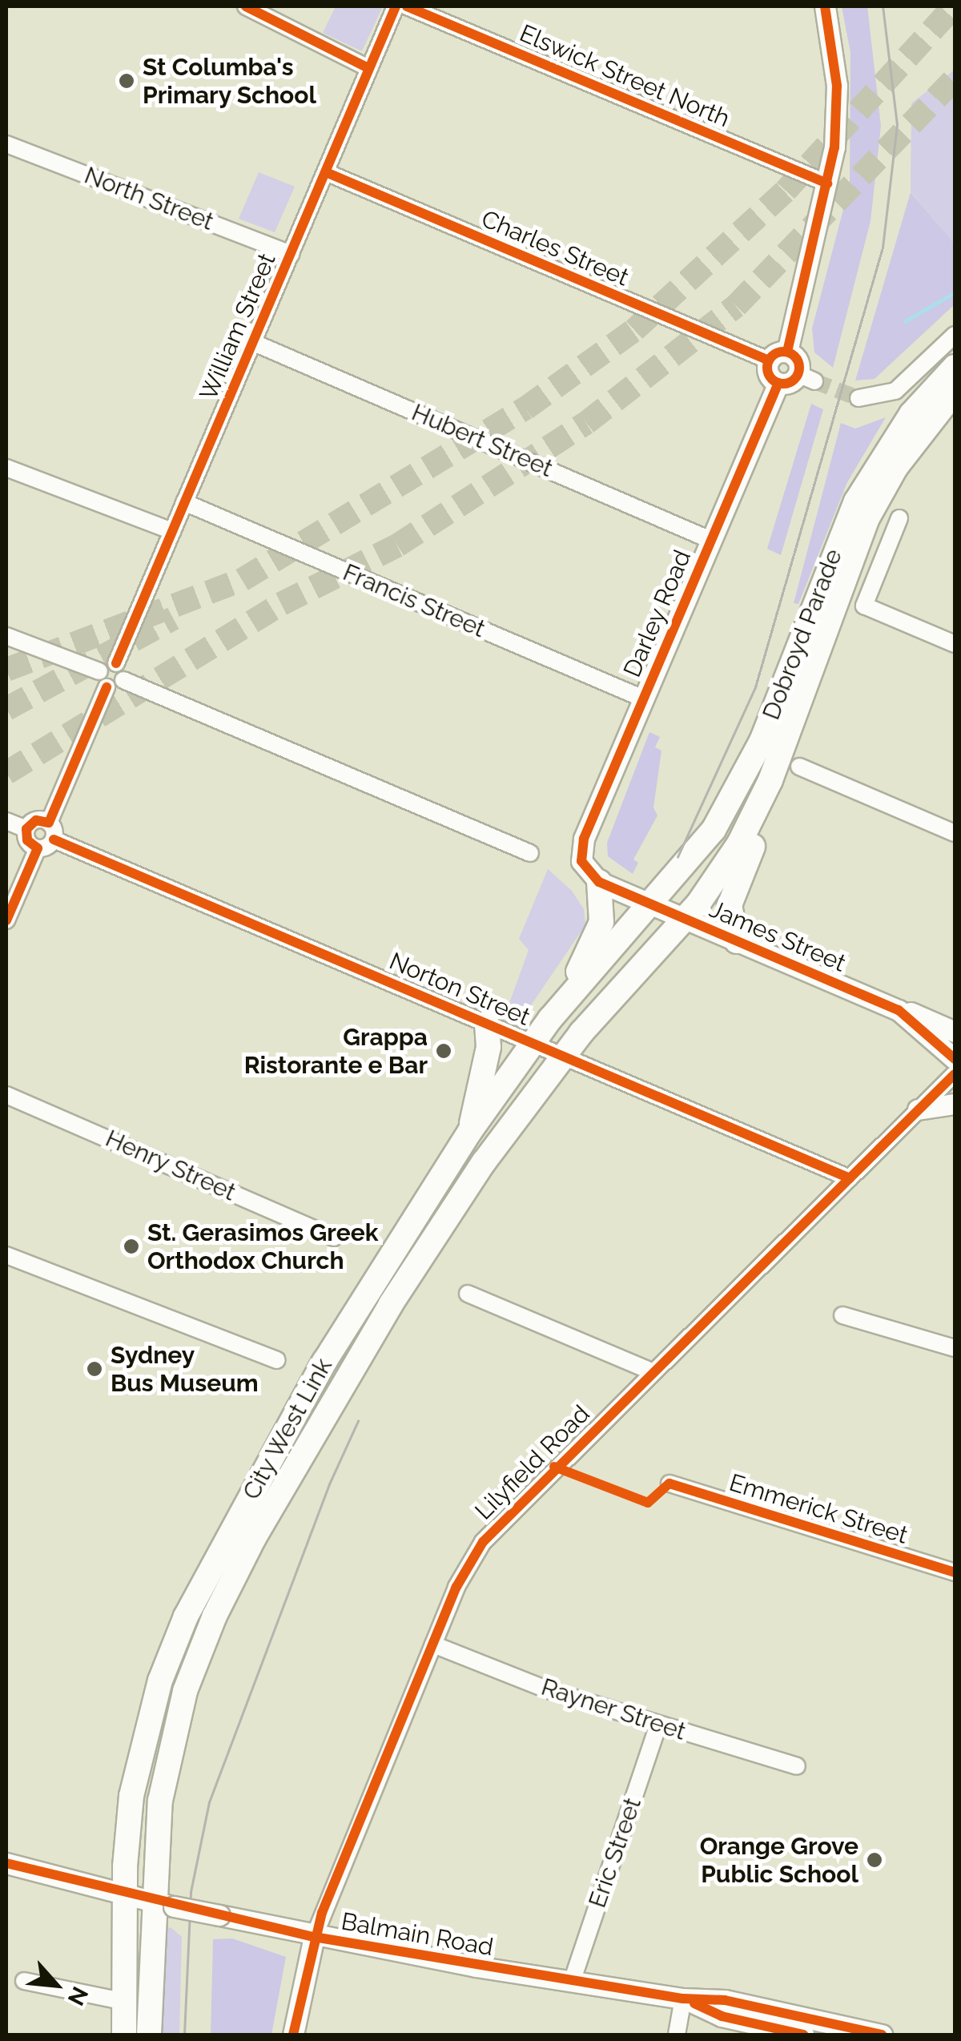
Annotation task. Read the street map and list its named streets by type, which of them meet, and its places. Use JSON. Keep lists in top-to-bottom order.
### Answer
{
  "streets": {
    "highway": ["Dobroyd Parade", "City West Link"],
    "main road": [
      "Darley Road",
      "James Street",
      "Lilyfield Road",
      "Balmain Road"
    ],
    "street": [
      "Elswick Street North",
      "North Street",
      "Charles Street",
      "William Street",
      "Hubert Street",
      "Francis Street",
      "Norton Street",
      "Henry Street",
      "Emmerick Street",
      "Rayner Street",
      "Eric Street"
    ]
  },
  "crossings": [
    ["North Street", "William Street"],
    ["Charles Street", "William Street"],
    ["William Street", "Hubert Street"],
    ["William Street", "Francis Street"],
    ["Hubert Street", "Darley Road"],
    ["Francis Street", "Darley Road"],
    ["Darley Road", "James Street"],
    ["Dobroyd Parade", "James Street"],
    ["Dobroyd Parade", "City West Link"],
    ["James Street", "City West Link"],
    ["Norton Street", "City West Link"],
    ["Norton Street", "Lilyfield Road"],
    ["City West Link", "Balmain Road"],
    ["Lilyfield Road", "Rayner Street"],
    ["Lilyfield Road", "Balmain Road"],
    ["Rayner Street", "Eric Street"],
    ["Eric Street", "Balmain Road"]
  ],
  "places": [
    "St Columba's Primary School",
    "Grappa Ristorante e Bar",
    "St. Gerasimos Greek Orthodox Church",
    "Sydney Bus Museum",
    "Orange Grove Public School"
  ],
  "north": "bottom right"
}
